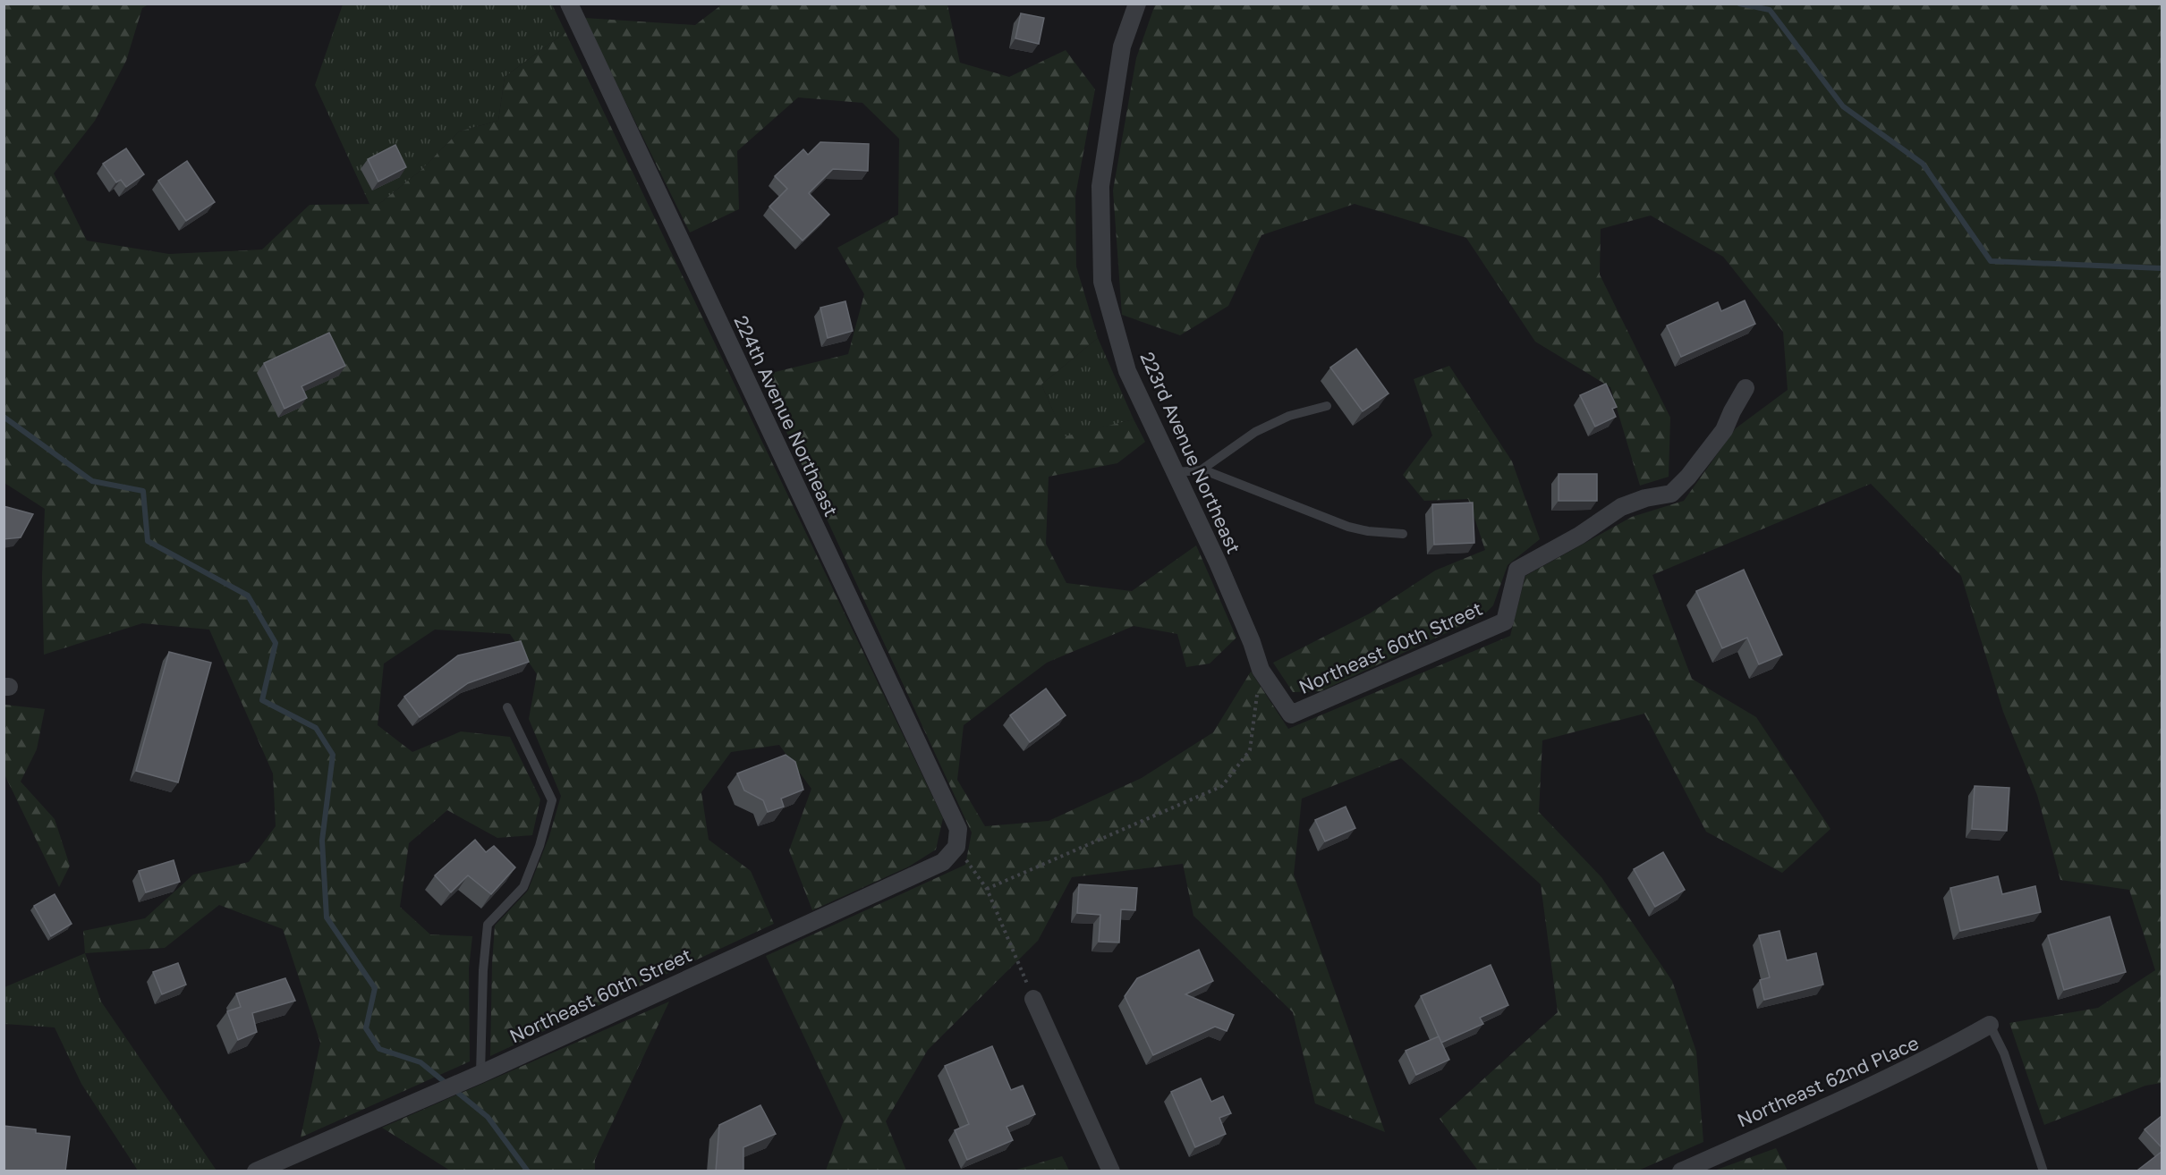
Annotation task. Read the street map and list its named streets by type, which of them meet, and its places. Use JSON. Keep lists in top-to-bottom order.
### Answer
{
  "streets": {
    "street": [
      "224th Avenue Northeast",
      "223rd Avenue Northeast",
      "Northeast 60th Street",
      "Northeast 62nd Place"
    ]
  },
  "crossings": [
    ["224th Avenue Northeast", "Northeast 60th Street"],
    ["223rd Avenue Northeast", "Northeast 60th Street"]
  ]
}
